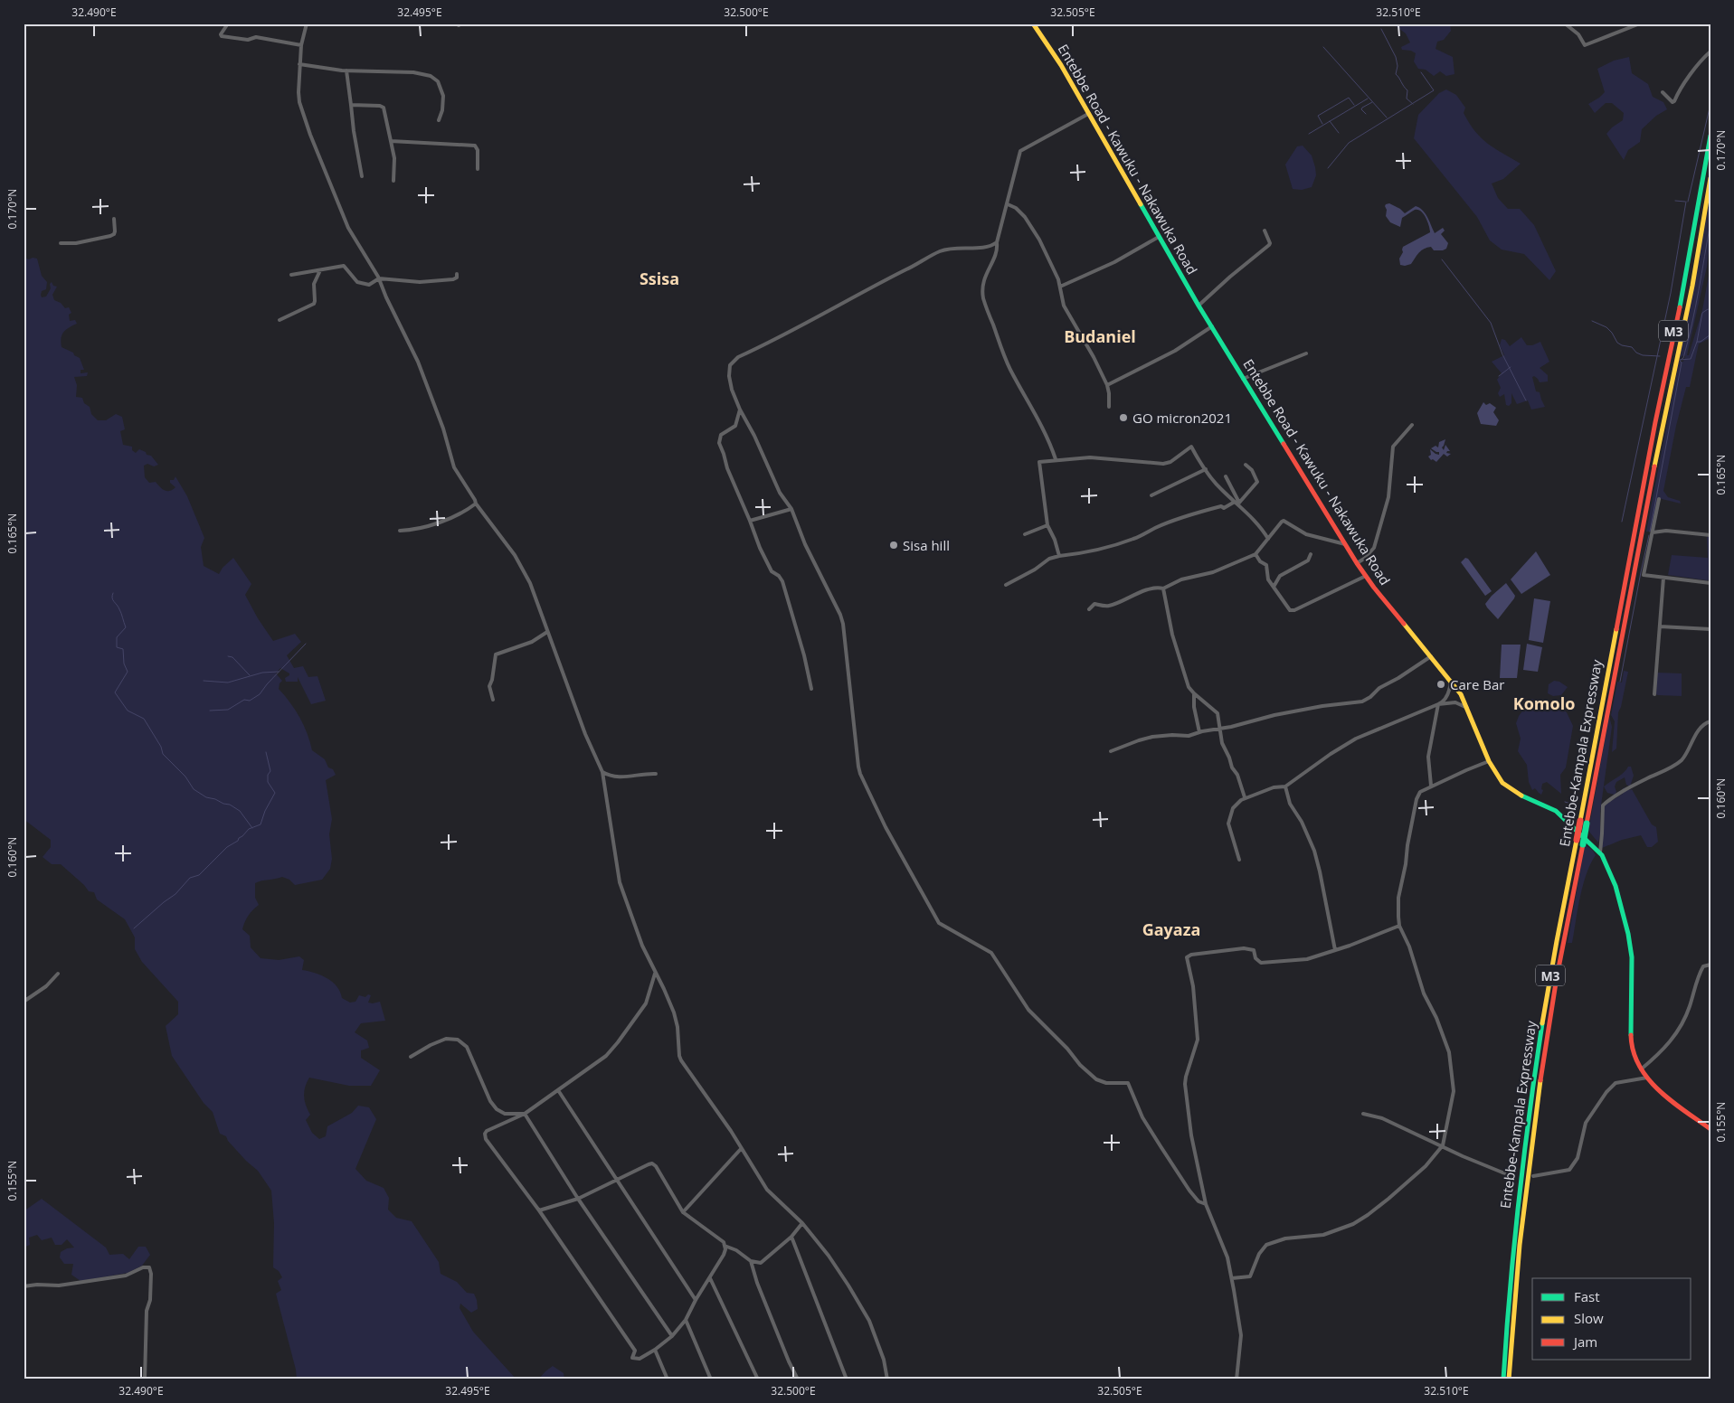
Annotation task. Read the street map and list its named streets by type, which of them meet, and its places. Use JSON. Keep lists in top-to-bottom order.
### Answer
{
  "streets": {
    "main road": ["Entebbe Road - Kawuku - Nakawuka Road", "M3", "Entebbe-Kampala Expressway"]
  },
  "districts": [
    "Ssisa",
    "Budaniel",
    "Komolo",
    "Gayaza"
  ],
  "places": ["GO micron2021", "Sisa hill", "Care Bar"],
  "legend": ["Fast", "Slow", "Jam"],
  "coordinates": [
    "32.490°E",
    "32.495°E",
    "32.500°E",
    "32.505°E",
    "32.510°E",
    "0.170°N",
    "0.165°N",
    "0.160°N",
    "0.155°N"
  ]
}
